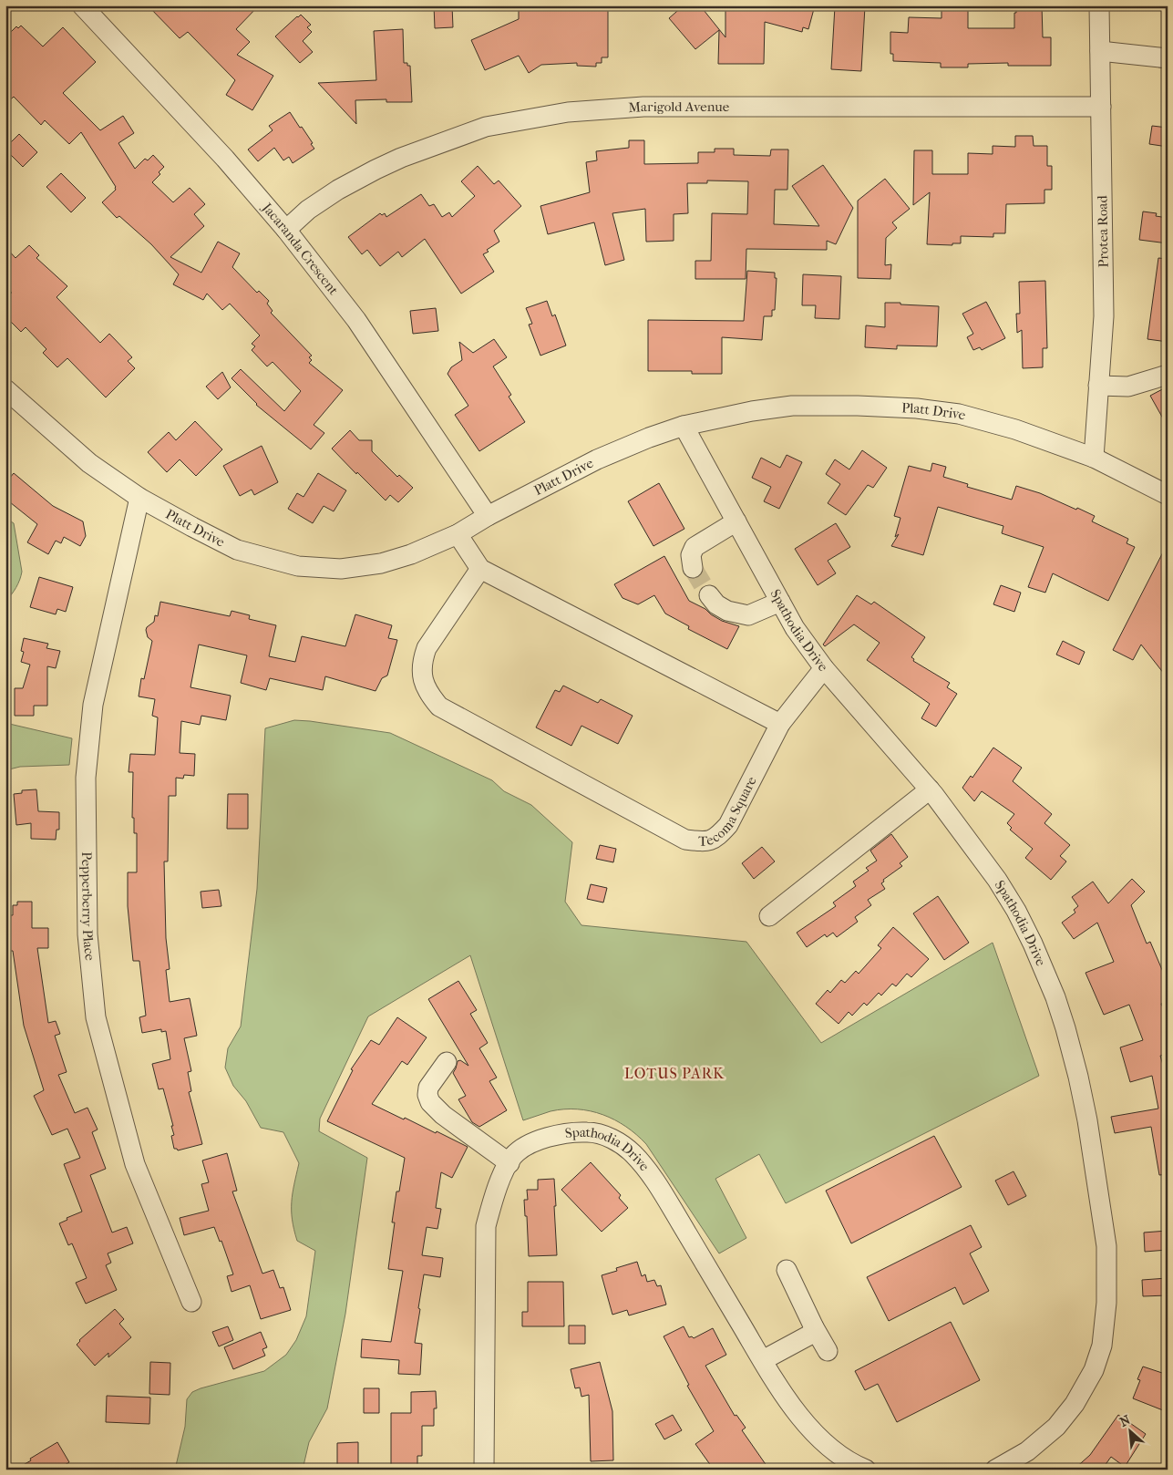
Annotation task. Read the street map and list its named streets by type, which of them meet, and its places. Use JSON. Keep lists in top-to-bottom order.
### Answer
{
  "streets": {
    "street": [
      "Marigold Avenue",
      "Protea Road",
      "Jacaranda Crescent",
      "Platt Drive",
      "Spathodia Drive",
      "Tecoma Square",
      "Pepperberry Place"
    ]
  },
  "crossings": [
    ["Marigold Avenue", "Protea Road"],
    ["Marigold Avenue", "Jacaranda Crescent"],
    ["Protea Road", "Platt Drive"],
    ["Jacaranda Crescent", "Platt Drive"],
    ["Platt Drive", "Spathodia Drive"],
    ["Platt Drive", "Pepperberry Place"],
    ["Spathodia Drive", "Tecoma Square"]
  ],
  "districts": ["LOTUS PARK"],
  "north": "top left"
}
